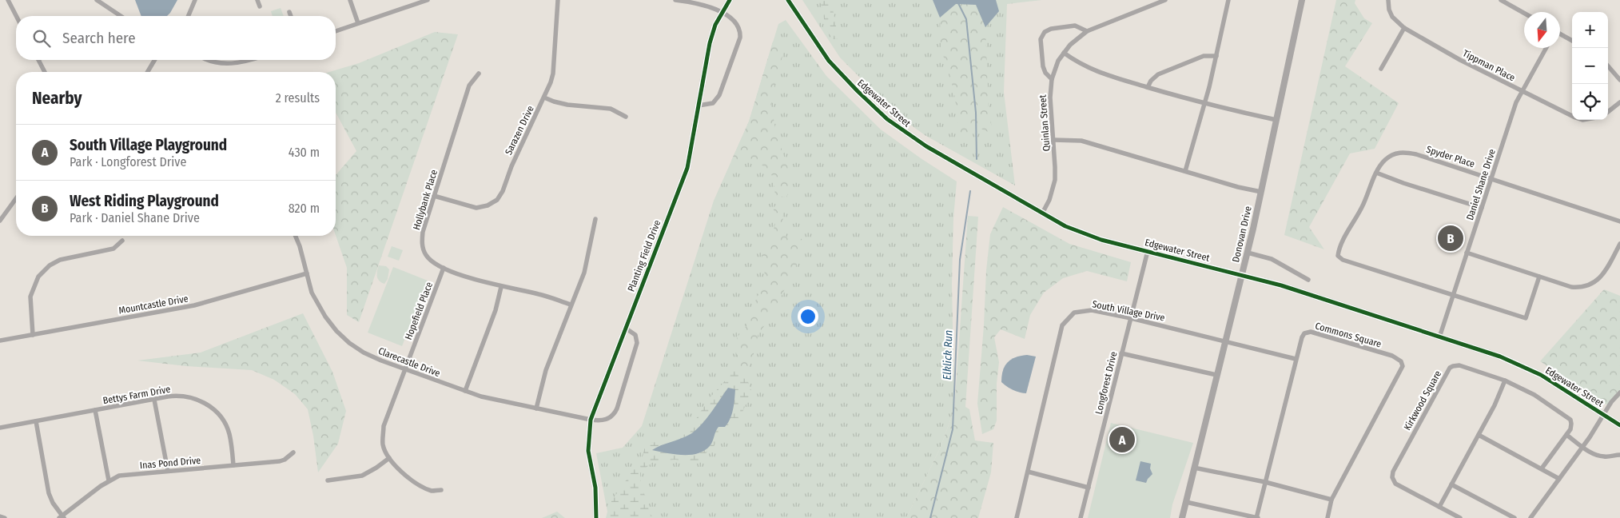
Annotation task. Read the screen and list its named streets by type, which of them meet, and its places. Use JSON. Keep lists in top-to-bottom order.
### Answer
{
  "streets": {
    "street": [
      "Tippman Place",
      "Edgewater Street",
      "Quinlan Street",
      "Sarazen Drive",
      "Spyder Place",
      "Daniel Shane Drive",
      "Hollybank Place",
      "Donovan Drive",
      "Planting Field Drive",
      "Mountcastle Drive",
      "Hopefield Place",
      "South Village Drive",
      "Commons Square",
      "Clarecastle Drive",
      "Longforest Drive",
      "Bettys Farm Drive",
      "Kirkwood Square",
      "Inas Pond Drive"
    ]
  },
  "crossings": [
    ["Tippman Place", "Daniel Shane Drive"],
    ["Edgewater Street", "Quinlan Street"],
    ["Edgewater Street", "Daniel Shane Drive"],
    ["Edgewater Street", "Donovan Drive"],
    ["Edgewater Street", "Longforest Drive"],
    ["Sarazen Drive", "Hollybank Place"],
    ["Spyder Place", "Daniel Shane Drive"],
    ["Hollybank Place", "Hopefield Place"],
    ["Donovan Drive", "South Village Drive"],
    ["Planting Field Drive", "Clarecastle Drive"],
    ["Mountcastle Drive", "Clarecastle Drive"],
    ["Hopefield Place", "Clarecastle Drive"],
    ["South Village Drive", "Commons Square"],
    ["South Village Drive", "Longforest Drive"],
    ["Bettys Farm Drive", "Inas Pond Drive"]
  ],
  "water": ["Elklick Run"],
  "north": "bottom",
  "page": {
    "map_buttons": ["+", "−"],
    "search": "Search here",
    "heading": ["Nearby", "2 results"],
    "list": [
      {
        "mark": "A",
        "name": "South Village Playground",
        "note": "Park · Longforest Drive",
        "value": "430 m"
      },
      {
        "mark": "B",
        "name": "West Riding Playground",
        "note": "Park · Daniel Shane Drive",
        "value": "820 m"
      }
    ],
    "pins": ["B", "A"]
  }
}
